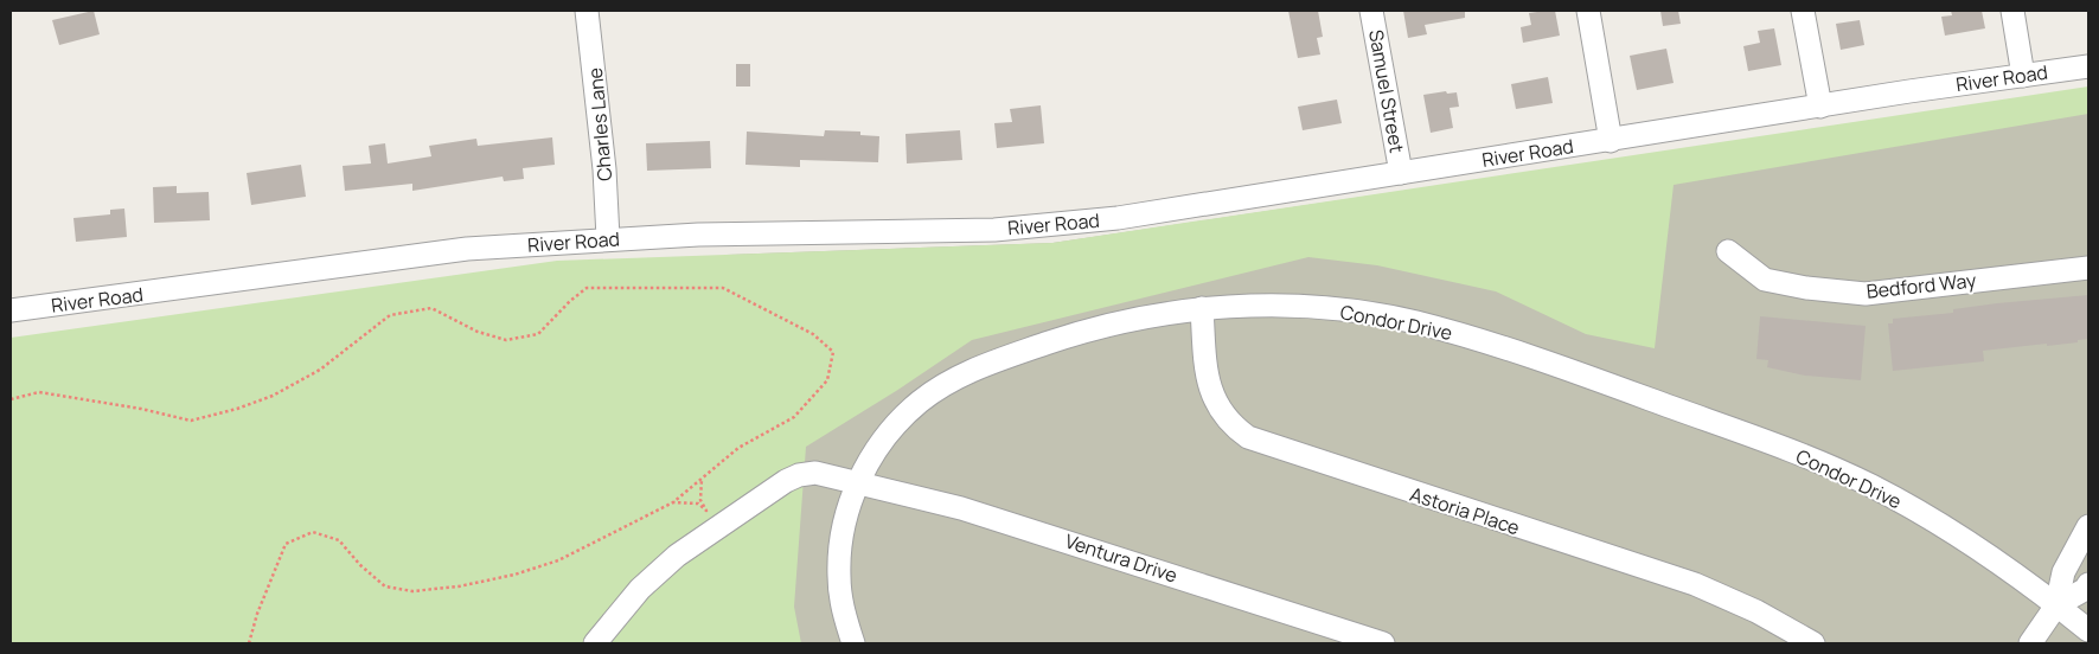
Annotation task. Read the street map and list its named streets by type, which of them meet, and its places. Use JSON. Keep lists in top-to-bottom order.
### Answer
{
  "streets": {
    "street": [
      "River Road",
      "Samuel Street",
      "Charles Lane",
      "Bedford Way",
      "Condor Drive",
      "Astoria Place",
      "Ventura Drive"
    ]
  },
  "crossings": [
    ["River Road", "Samuel Street"],
    ["River Road", "Charles Lane"],
    ["Condor Drive", "Astoria Place"],
    ["Condor Drive", "Ventura Drive"]
  ]
}
